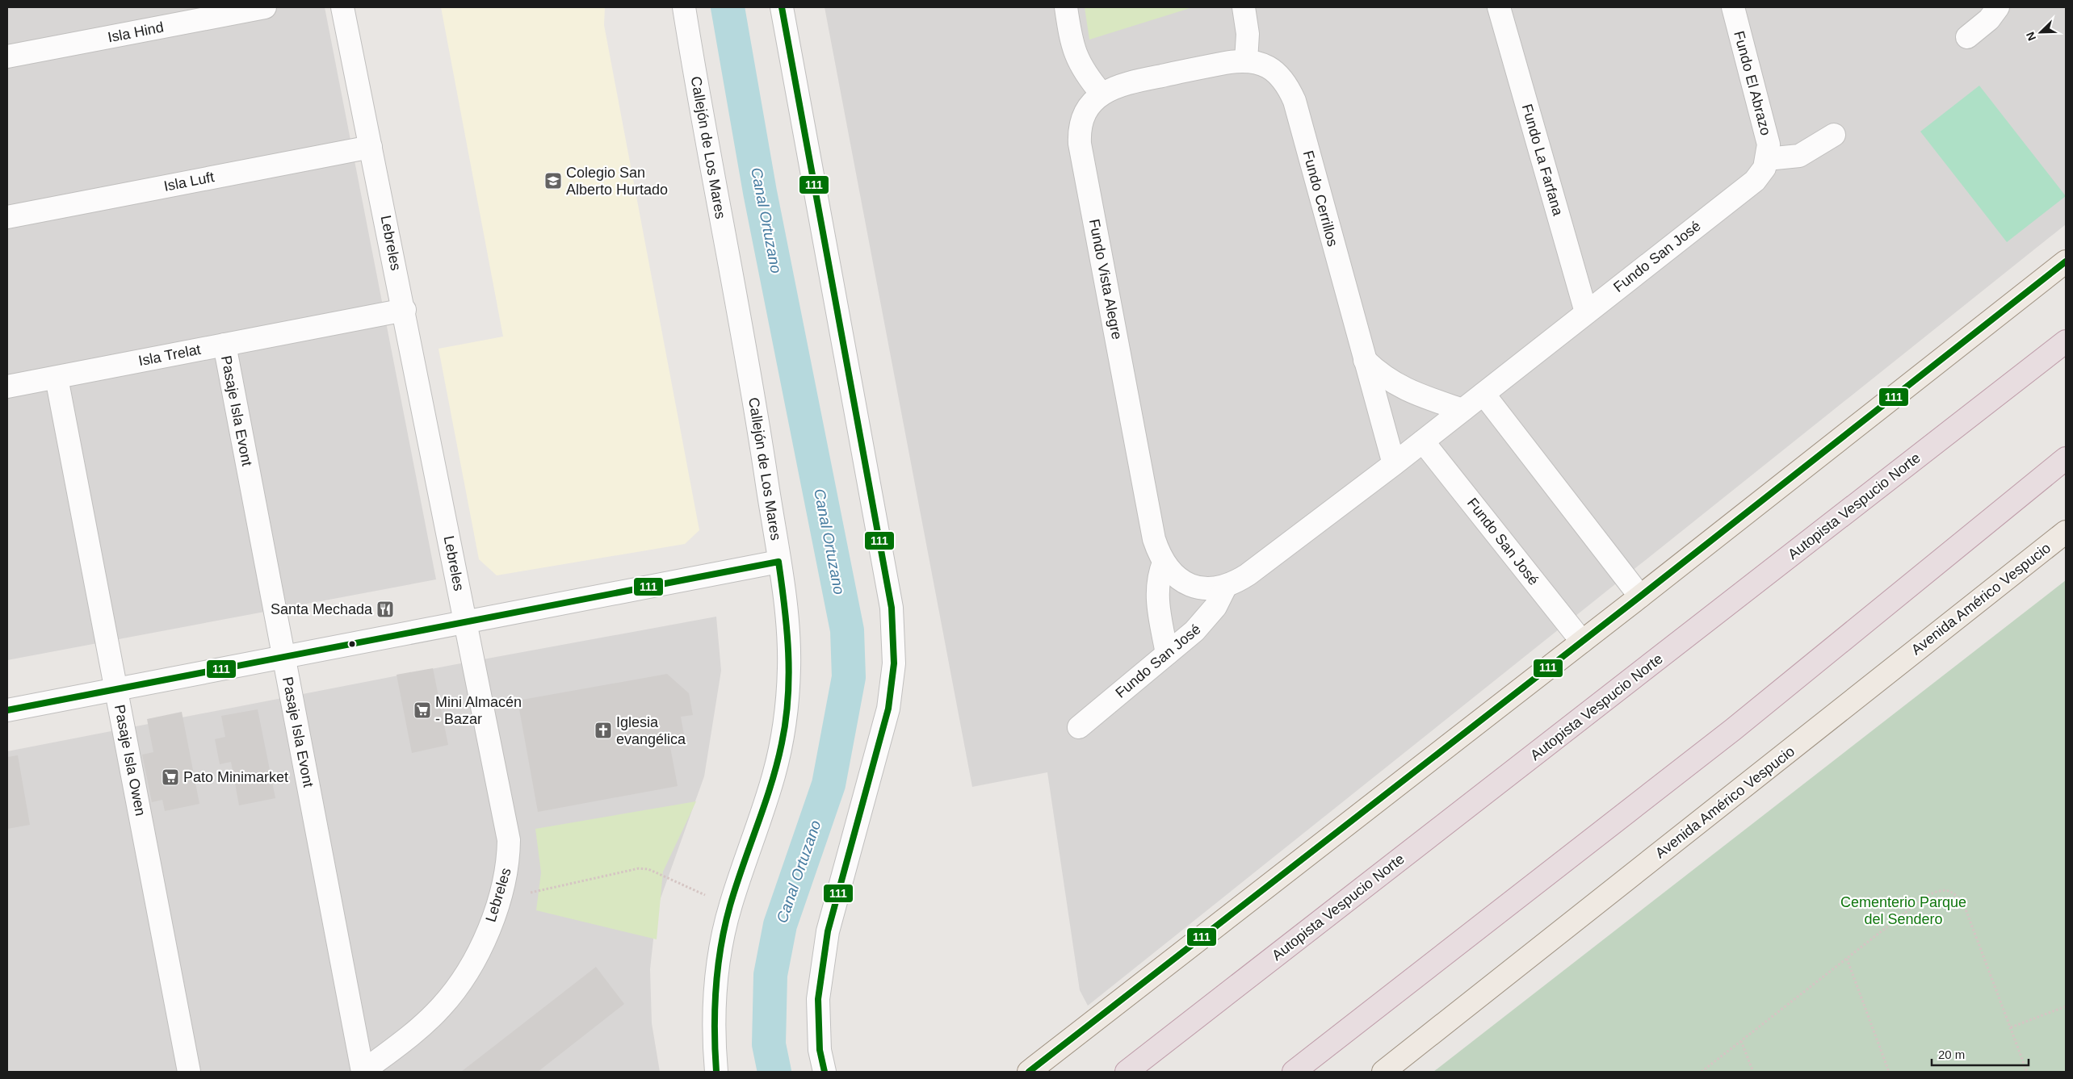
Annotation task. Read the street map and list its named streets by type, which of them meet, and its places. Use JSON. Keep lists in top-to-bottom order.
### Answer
{
  "streets": {
    "highway": ["Autopista Vespucio Norte"],
    "main road": ["Avenida Américo Vespucio"],
    "street": [
      "Isla Hind",
      "Fundo El Abrazo",
      "Callejón de Los Mares",
      "Fundo La Farfana",
      "Isla Luft",
      "Fundo Cerrillos",
      "Lebreles",
      "Fundo San José",
      "Fundo Vista Alegre",
      "Isla Trelat",
      "Pasaje Isla Evont",
      "Pasaje Isla Owen"
    ]
  },
  "crossings": [
    ["Fundo El Abrazo", "Fundo San José"],
    ["Fundo La Farfana", "Fundo San José"],
    ["Isla Luft", "Lebreles"],
    ["Fundo Cerrillos", "Fundo San José"],
    ["Fundo Cerrillos", "Fundo Vista Alegre"],
    ["Lebreles", "Isla Trelat"],
    ["Lebreles", "Pasaje Isla Evont"],
    ["Fundo San José", "Fundo Vista Alegre"],
    ["Isla Trelat", "Pasaje Isla Evont"],
    ["Isla Trelat", "Pasaje Isla Owen"]
  ],
  "water": ["Canal Ortuzano"],
  "parks": ["Cementerio Parque del Sendero"],
  "places": {
    "school or university": ["Colegio San Alberto Hurtado"],
    "restaurant": ["Santa Mechada"],
    "supermarket": ["Mini Almacén - Bazar", "Pato Minimarket"],
    "church": ["Iglesia evangélica"]
  },
  "lines": ["transit line 111"],
  "scale_bar": "20 m",
  "north": "bottom left"
}
